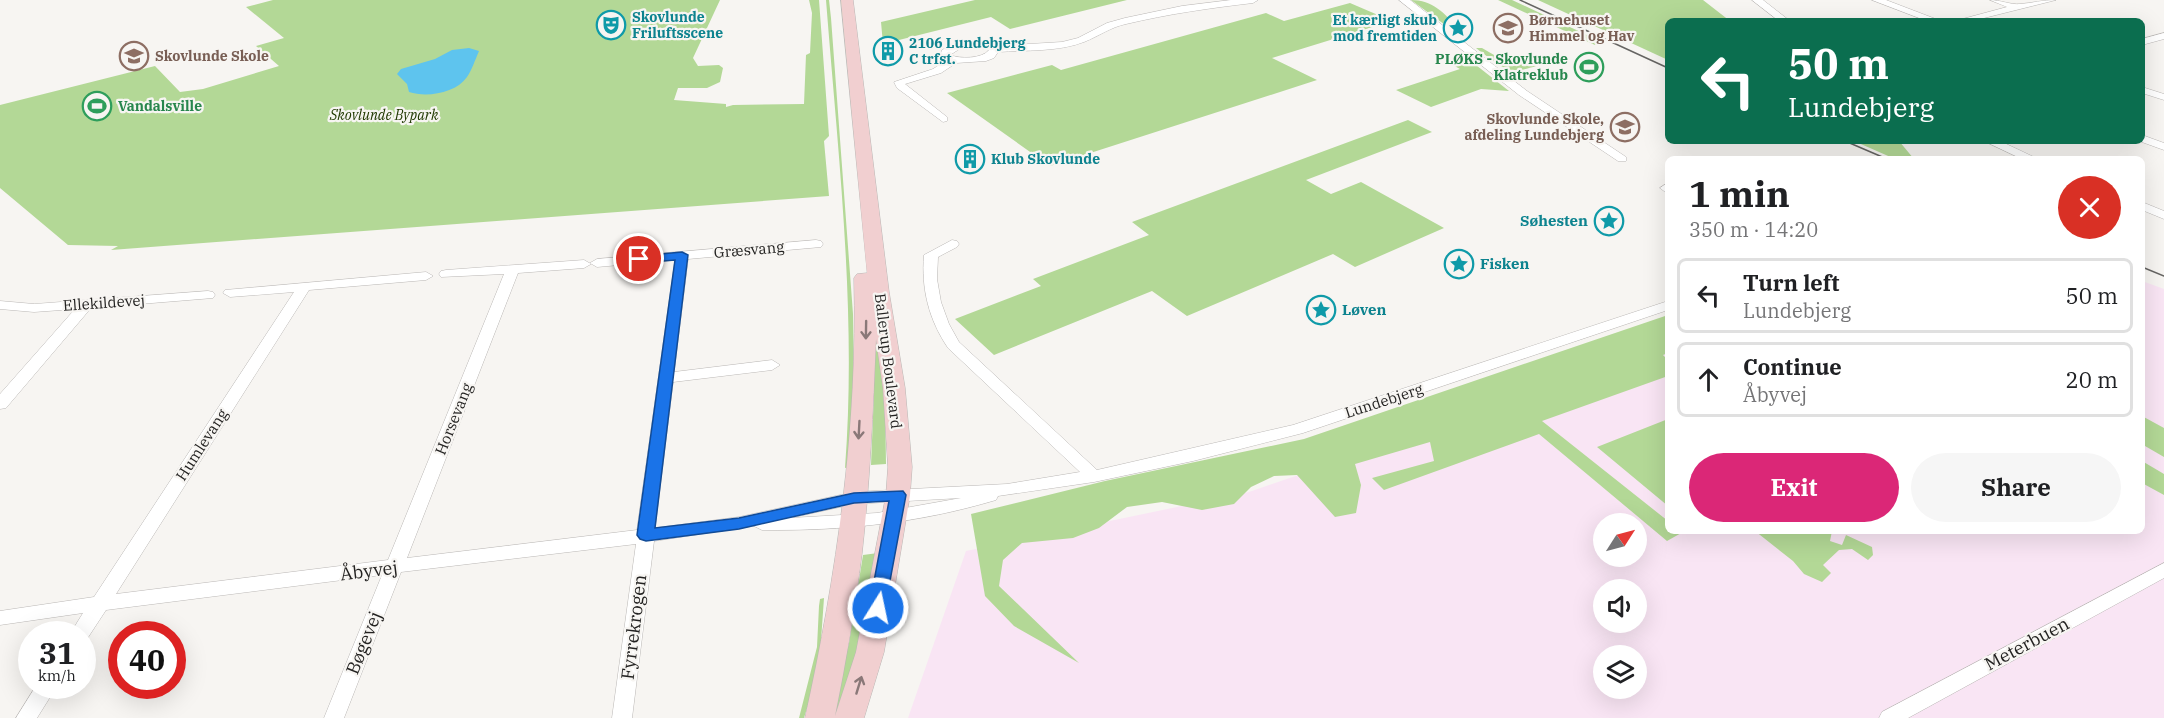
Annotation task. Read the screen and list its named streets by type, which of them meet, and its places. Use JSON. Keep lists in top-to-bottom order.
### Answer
{
  "streets": {
    "street": [
      "Græsvang",
      "Ellekildevej",
      "Ballerup Boulevard",
      "Lundebjerg",
      "Horsevang",
      "Humlevang",
      "Åbyvej",
      "Fyrrekrogen",
      "Bøgevej",
      "Meterbuen"
    ]
  },
  "crossings": [
    ["Græsvang", "Horsevang"],
    ["Ballerup Boulevard", "Lundebjerg"],
    ["Ballerup Boulevard", "Åbyvej"],
    ["Lundebjerg", "Åbyvej"],
    ["Horsevang", "Åbyvej"],
    ["Horsevang", "Bøgevej"],
    ["Humlevang", "Åbyvej"],
    ["Åbyvej", "Fyrrekrogen"],
    ["Åbyvej", "Bøgevej"]
  ],
  "parks": ["Skovlunde Bypark"],
  "places": {
    "theatre": ["Skovlunde Friluftsscene"],
    "place": [
      "Et kærligt skub mod fremtiden",
      "Søhesten",
      "Fisken",
      "Løven"
    ],
    "school or university": ["Børnehuset Himmel og Hav", "Skovlunde Skole", "Skovlunde Skole, afdeling Lundebjerg"],
    "building": ["2106 Lundebjerg C trfst.", "Klub Skovlunde"],
    "sports": ["PLØKS - Skovlunde Klatreklub", "Vandalsville"]
  },
  "north": "top right",
  "page": {
    "turn": ["50 m", "Lundebjerg"],
    "heading": ["1 min", "350 m · 14:20"],
    "list": [
      {
        "name": "Turn left",
        "note": "Lundebjerg",
        "value": "50 m"
      },
      {
        "name": "Continue",
        "note": "Åbyvej",
        "value": "20 m"
      }
    ],
    "buttons": ["Exit", "Share"],
    "speed": "31 km/h",
    "limit": "40"
  }
}
